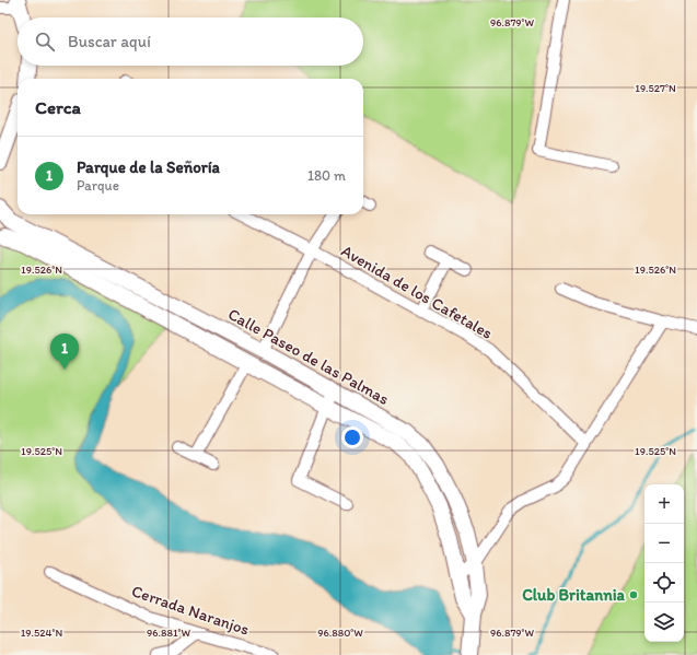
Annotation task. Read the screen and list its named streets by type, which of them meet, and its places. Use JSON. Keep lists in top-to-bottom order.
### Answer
{
  "streets": {
    "street": ["Avenida de los Cafetales", "Calle Paseo de las Palmas", "Cerrada Naranjos"]
  },
  "places": ["Club Britannia"],
  "page": {
    "search": "Buscar aquí",
    "heading": "Cerca",
    "list": [
      {
        "mark": "1",
        "name": "Parque de la Señoría",
        "note": "Parque",
        "value": "180 m"
      }
    ],
    "pins": "1",
    "map_buttons": ["+", "−"]
  },
  "coordinates": [
    "96.879°W",
    "19.527°N",
    "19.526°N",
    "19.525°N",
    "19.524°N",
    "96.881°W",
    "96.880°W"
  ]
}
